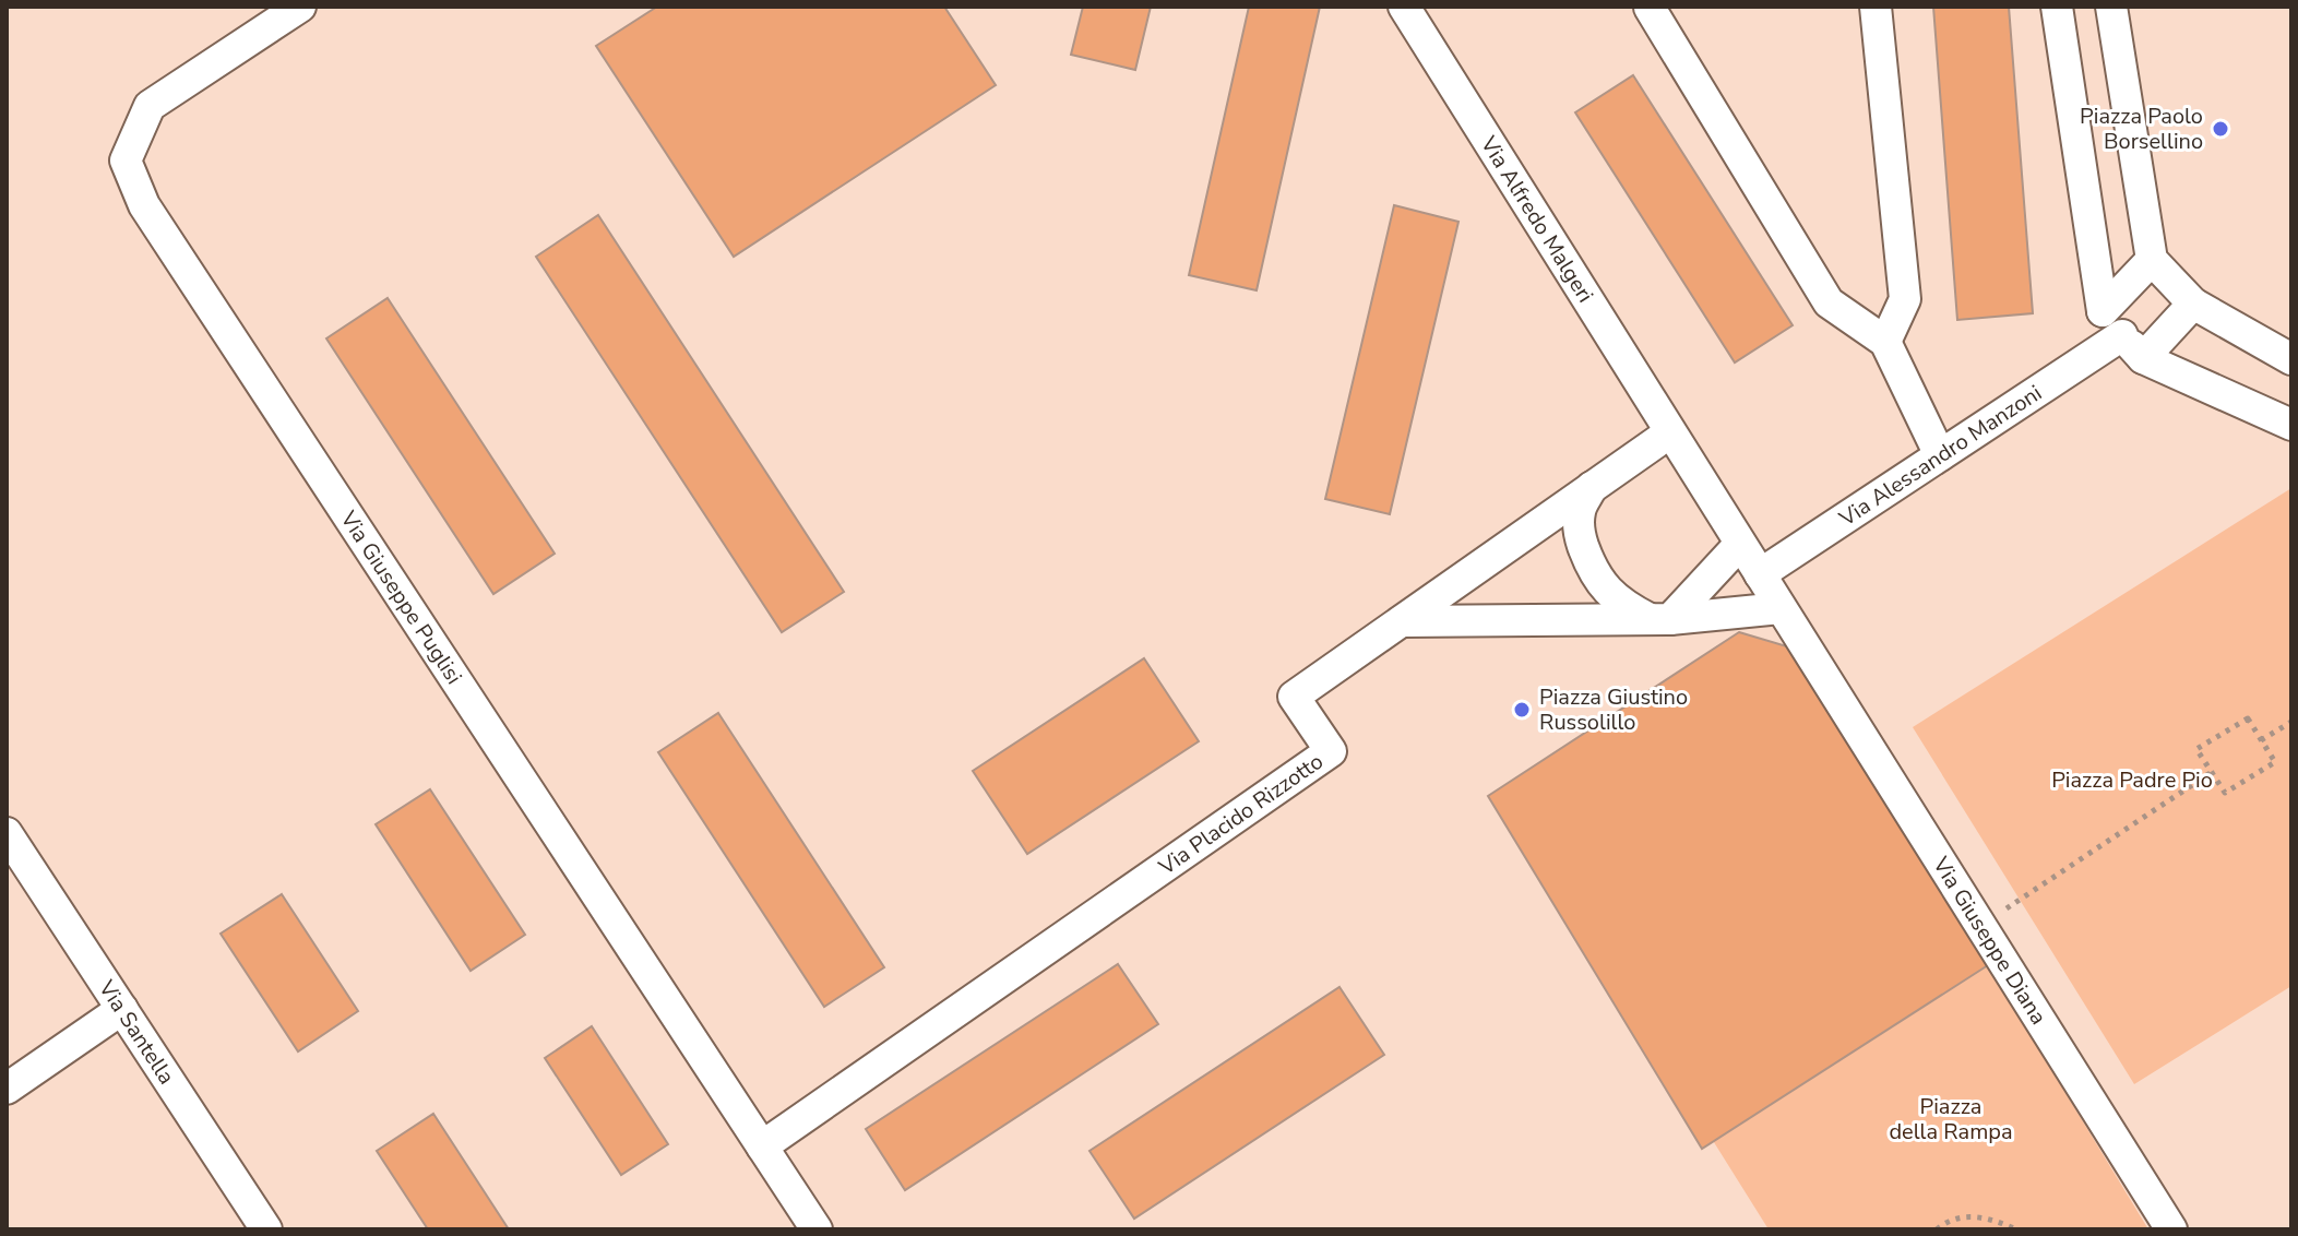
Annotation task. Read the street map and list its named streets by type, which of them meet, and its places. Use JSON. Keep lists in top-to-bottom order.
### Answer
{
  "streets": {
    "street": [
      "Via Alfredo Malgeri",
      "Via Alessandro Manzoni",
      "Via Giuseppe Puglisi",
      "Via Placido Rizzotto",
      "Via Giuseppe Diana",
      "Via Santella"
    ]
  },
  "crossings": [
    ["Via Alfredo Malgeri", "Via Placido Rizzotto"],
    ["Via Alfredo Malgeri", "Via Giuseppe Diana"],
    ["Via Alessandro Manzoni", "Via Giuseppe Diana"],
    ["Via Giuseppe Puglisi", "Via Placido Rizzotto"],
    ["Via Placido Rizzotto", "Via Giuseppe Diana"]
  ],
  "parks": ["Piazza Padre Pio", "Piazza della Rampa"],
  "places": ["Piazza Paolo Borsellino", "Piazza Giustino Russolillo"]
}
